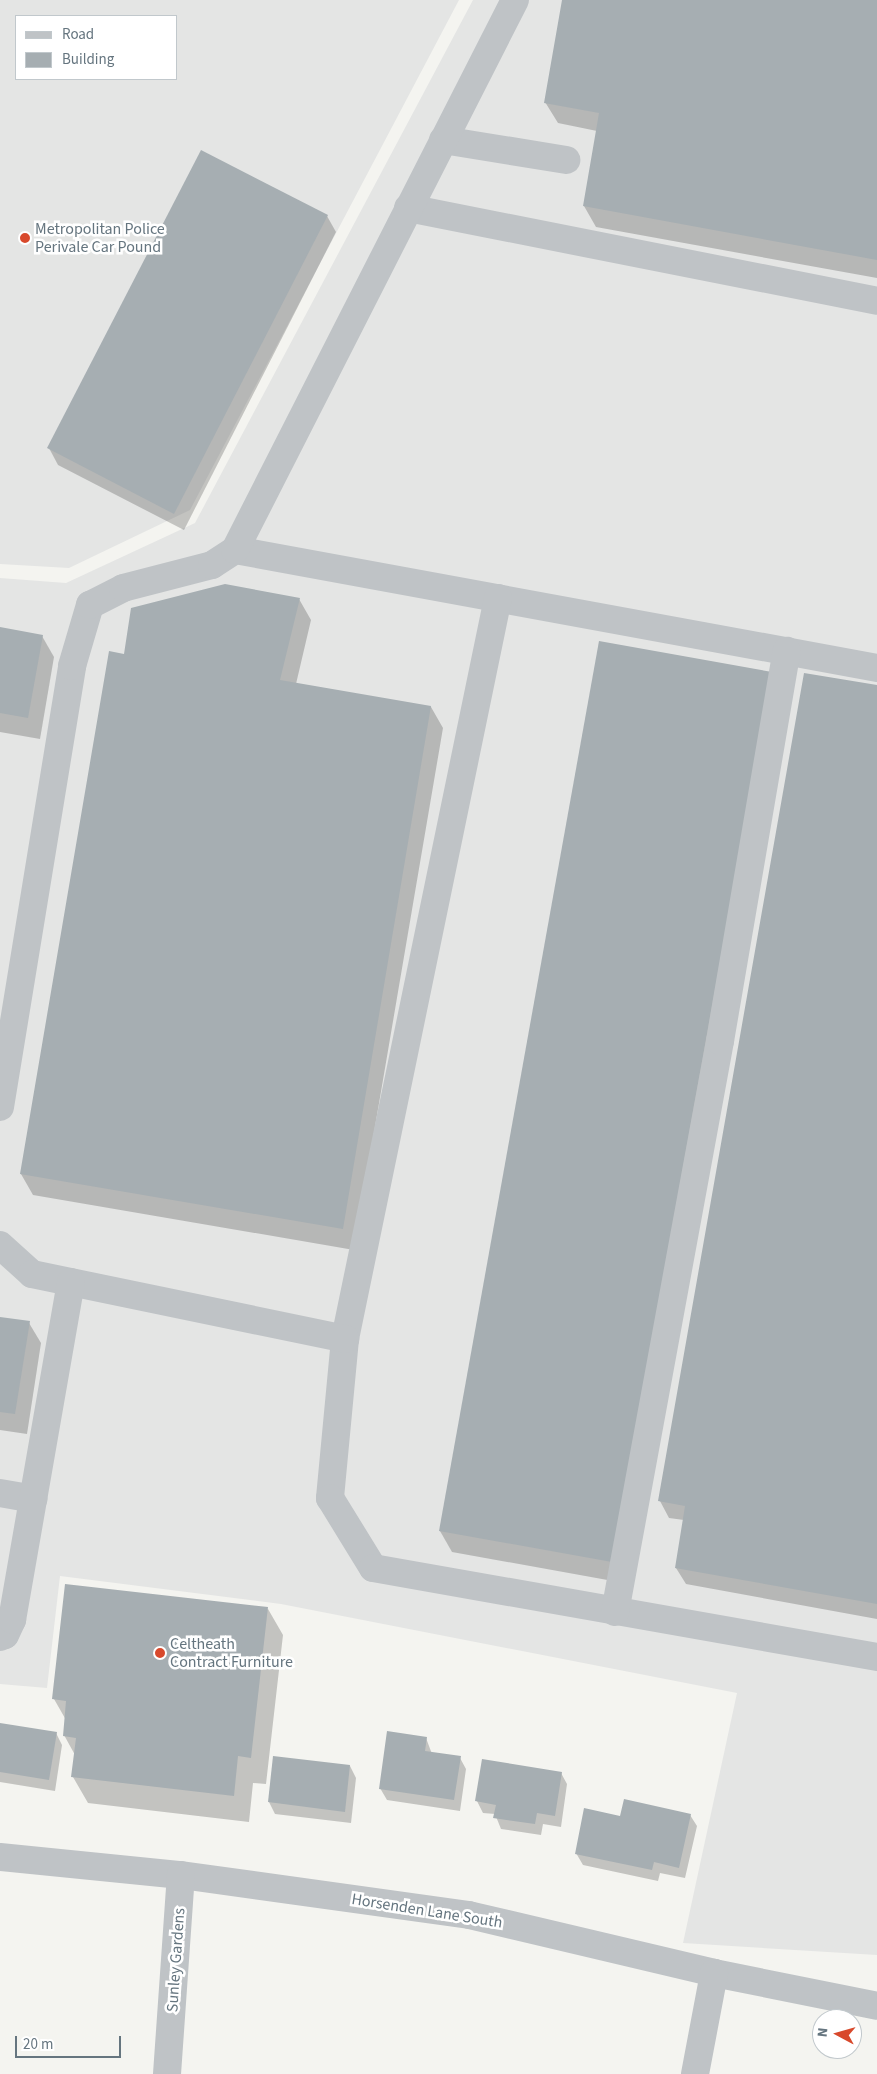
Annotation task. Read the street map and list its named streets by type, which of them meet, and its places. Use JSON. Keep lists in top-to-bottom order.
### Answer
{
  "streets": {
    "street": ["Horsenden Lane South", "Sunley Gardens"]
  },
  "crossings": [
    ["Horsenden Lane South", "Sunley Gardens"]
  ],
  "places": ["Metropolitan Police Perivale Car Pound", "Celtheath Contract Furniture"],
  "legend": ["Road", "Building"],
  "scale_bar": "20 m",
  "north": "left"
}
